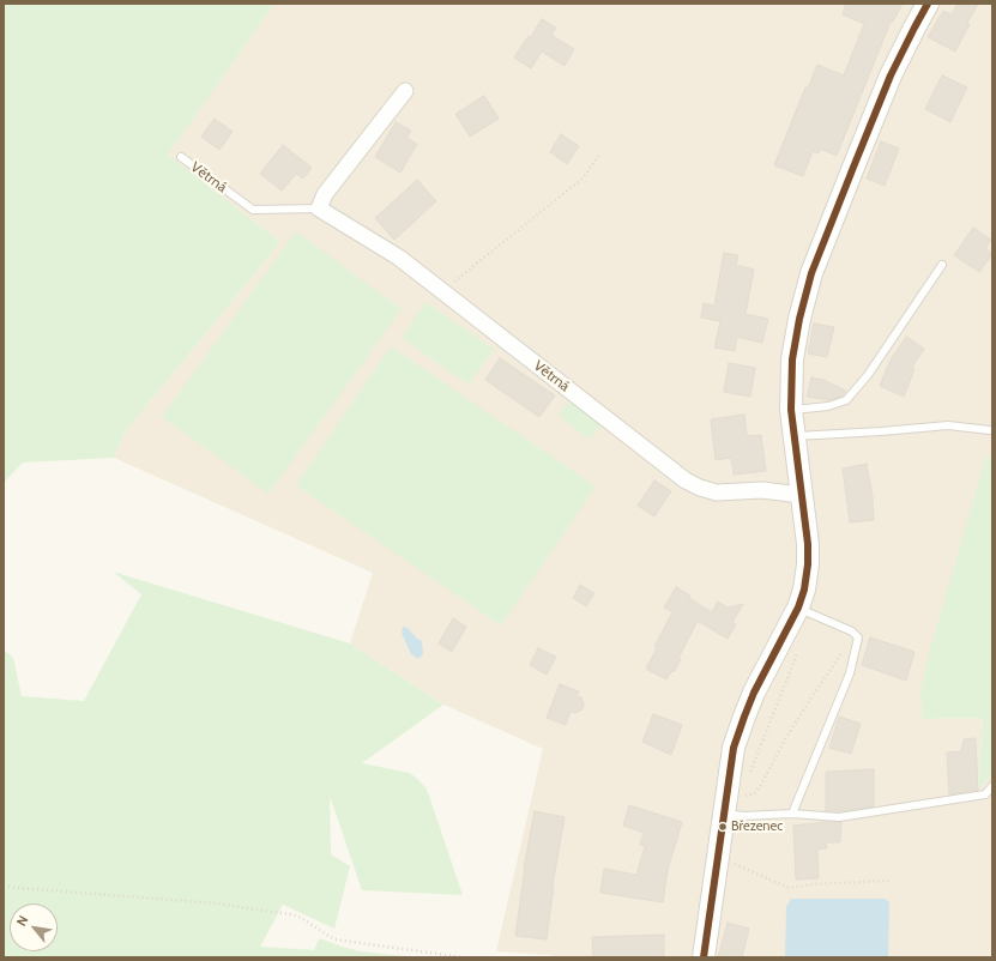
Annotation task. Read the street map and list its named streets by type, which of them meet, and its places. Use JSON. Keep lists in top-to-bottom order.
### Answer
{
  "streets": {
    "street": ["Větrná"]
  },
  "places": ["Březenec"],
  "north": "top left"
}
